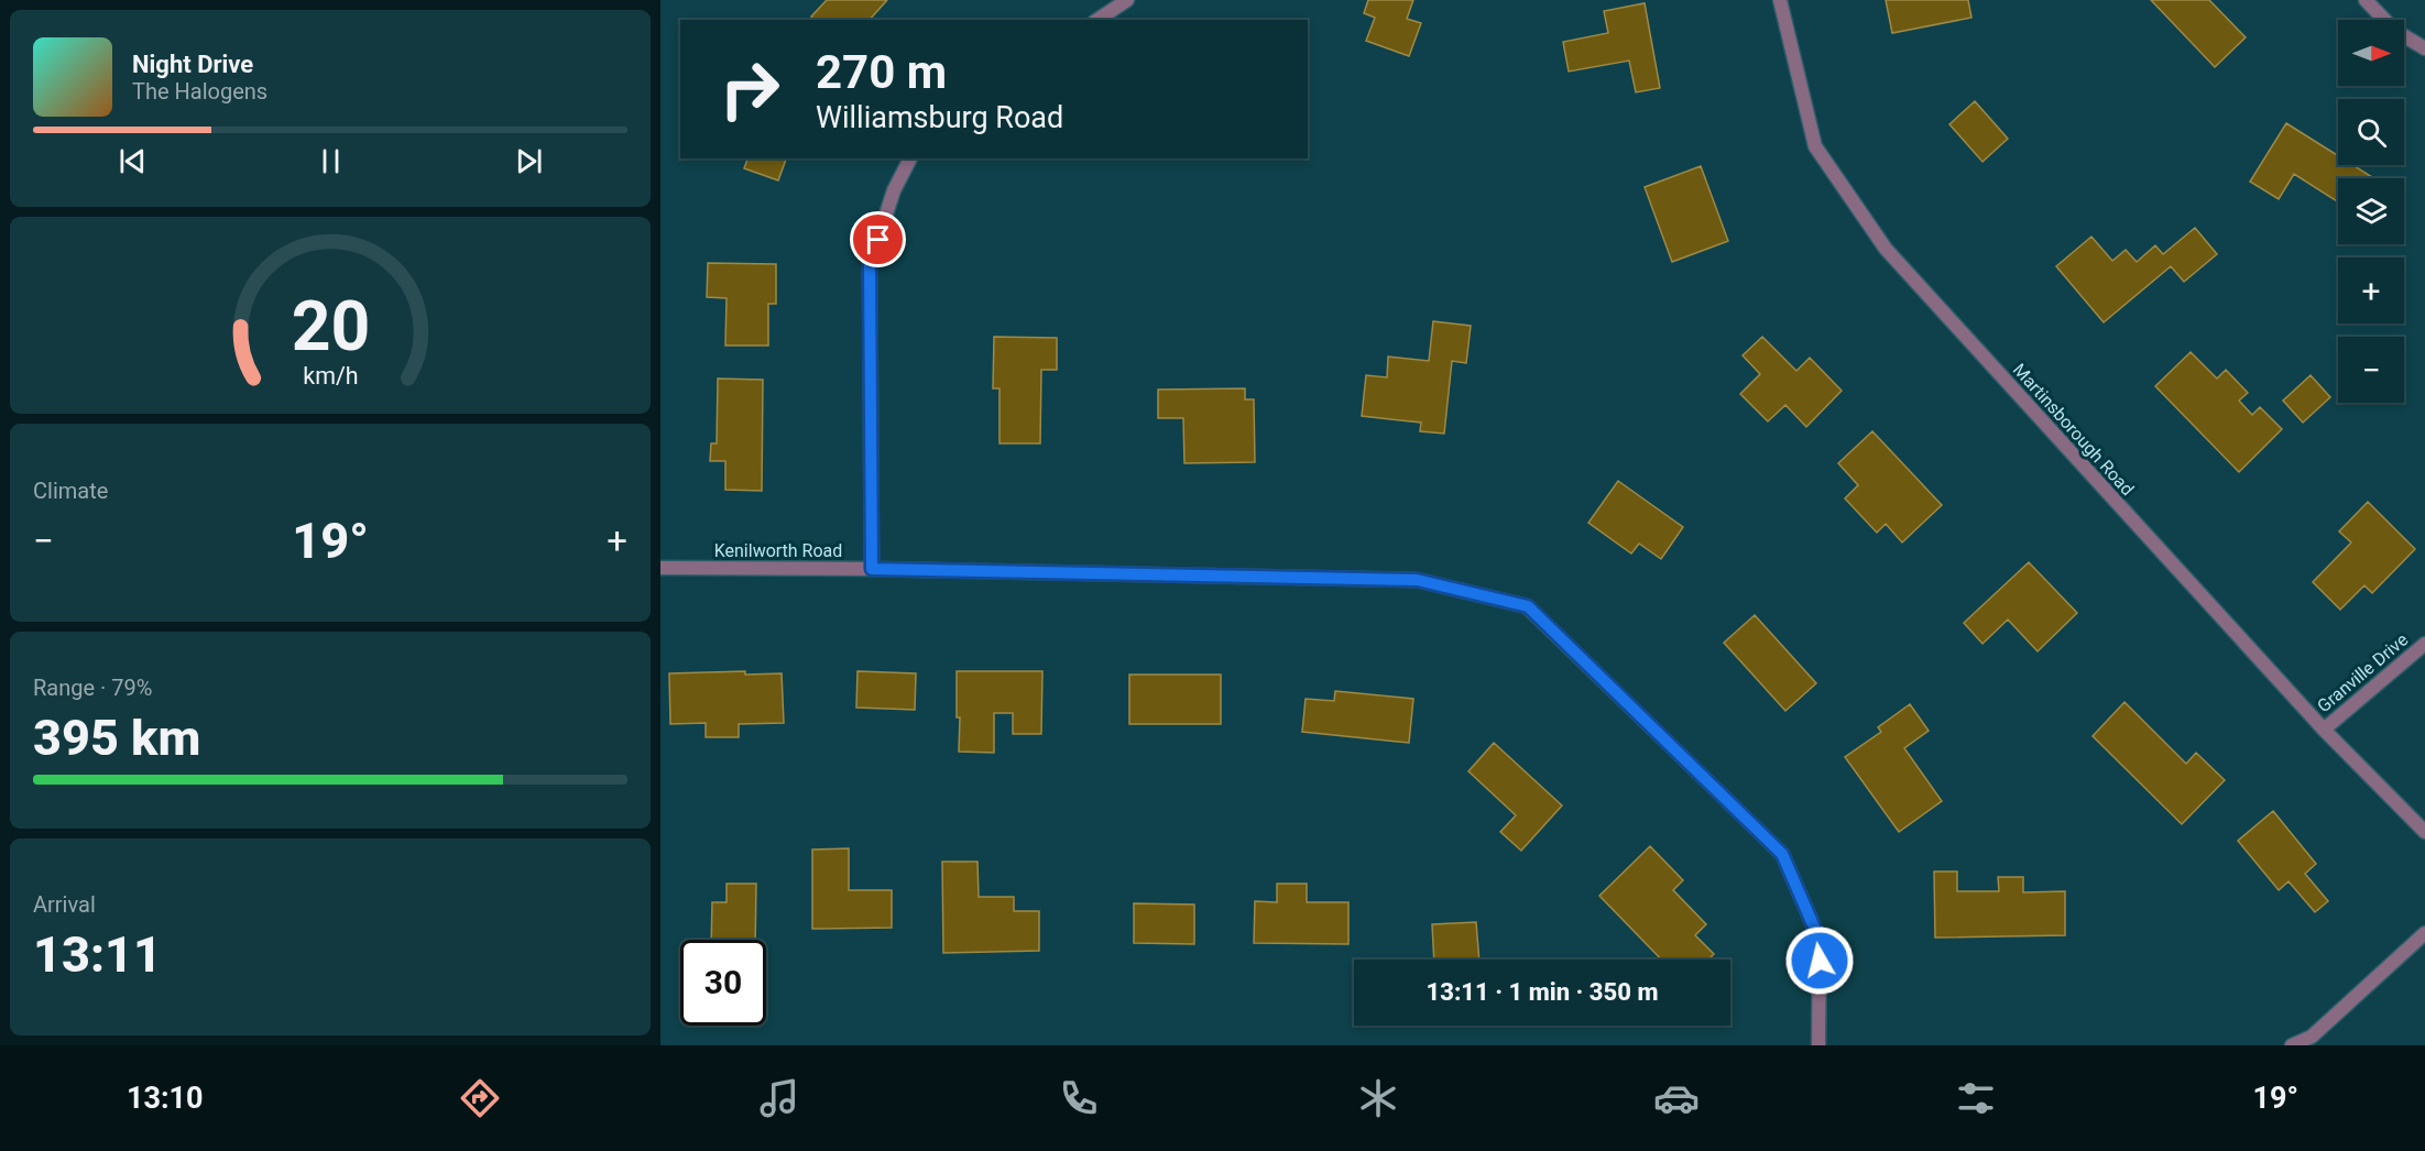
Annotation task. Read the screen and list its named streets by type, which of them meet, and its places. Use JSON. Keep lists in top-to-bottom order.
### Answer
{
  "streets": {
    "street": ["Martinsborough Road", "Kenilworth Road", "Granville Drive"]
  },
  "crossings": [
    ["Martinsborough Road", "Granville Drive"]
  ],
  "north": "right",
  "page": {
    "map_buttons": ["+", "−"],
    "turn": ["270 m", "Williamsburg Road"],
    "song": ["Night Drive", "The Halogens"],
    "tile": [
      "Climate",
      ["Range · 79%", "395 km"],
      ["Arrival", "13:11"]
    ],
    "heat": ["−", "19°", "+"],
    "limit": "30",
    "trip": "13:11 · 1 min · 350 m",
    "tabs": ["13:10", "19°"],
    "gauge": ["20", "km/h"]
  }
}
